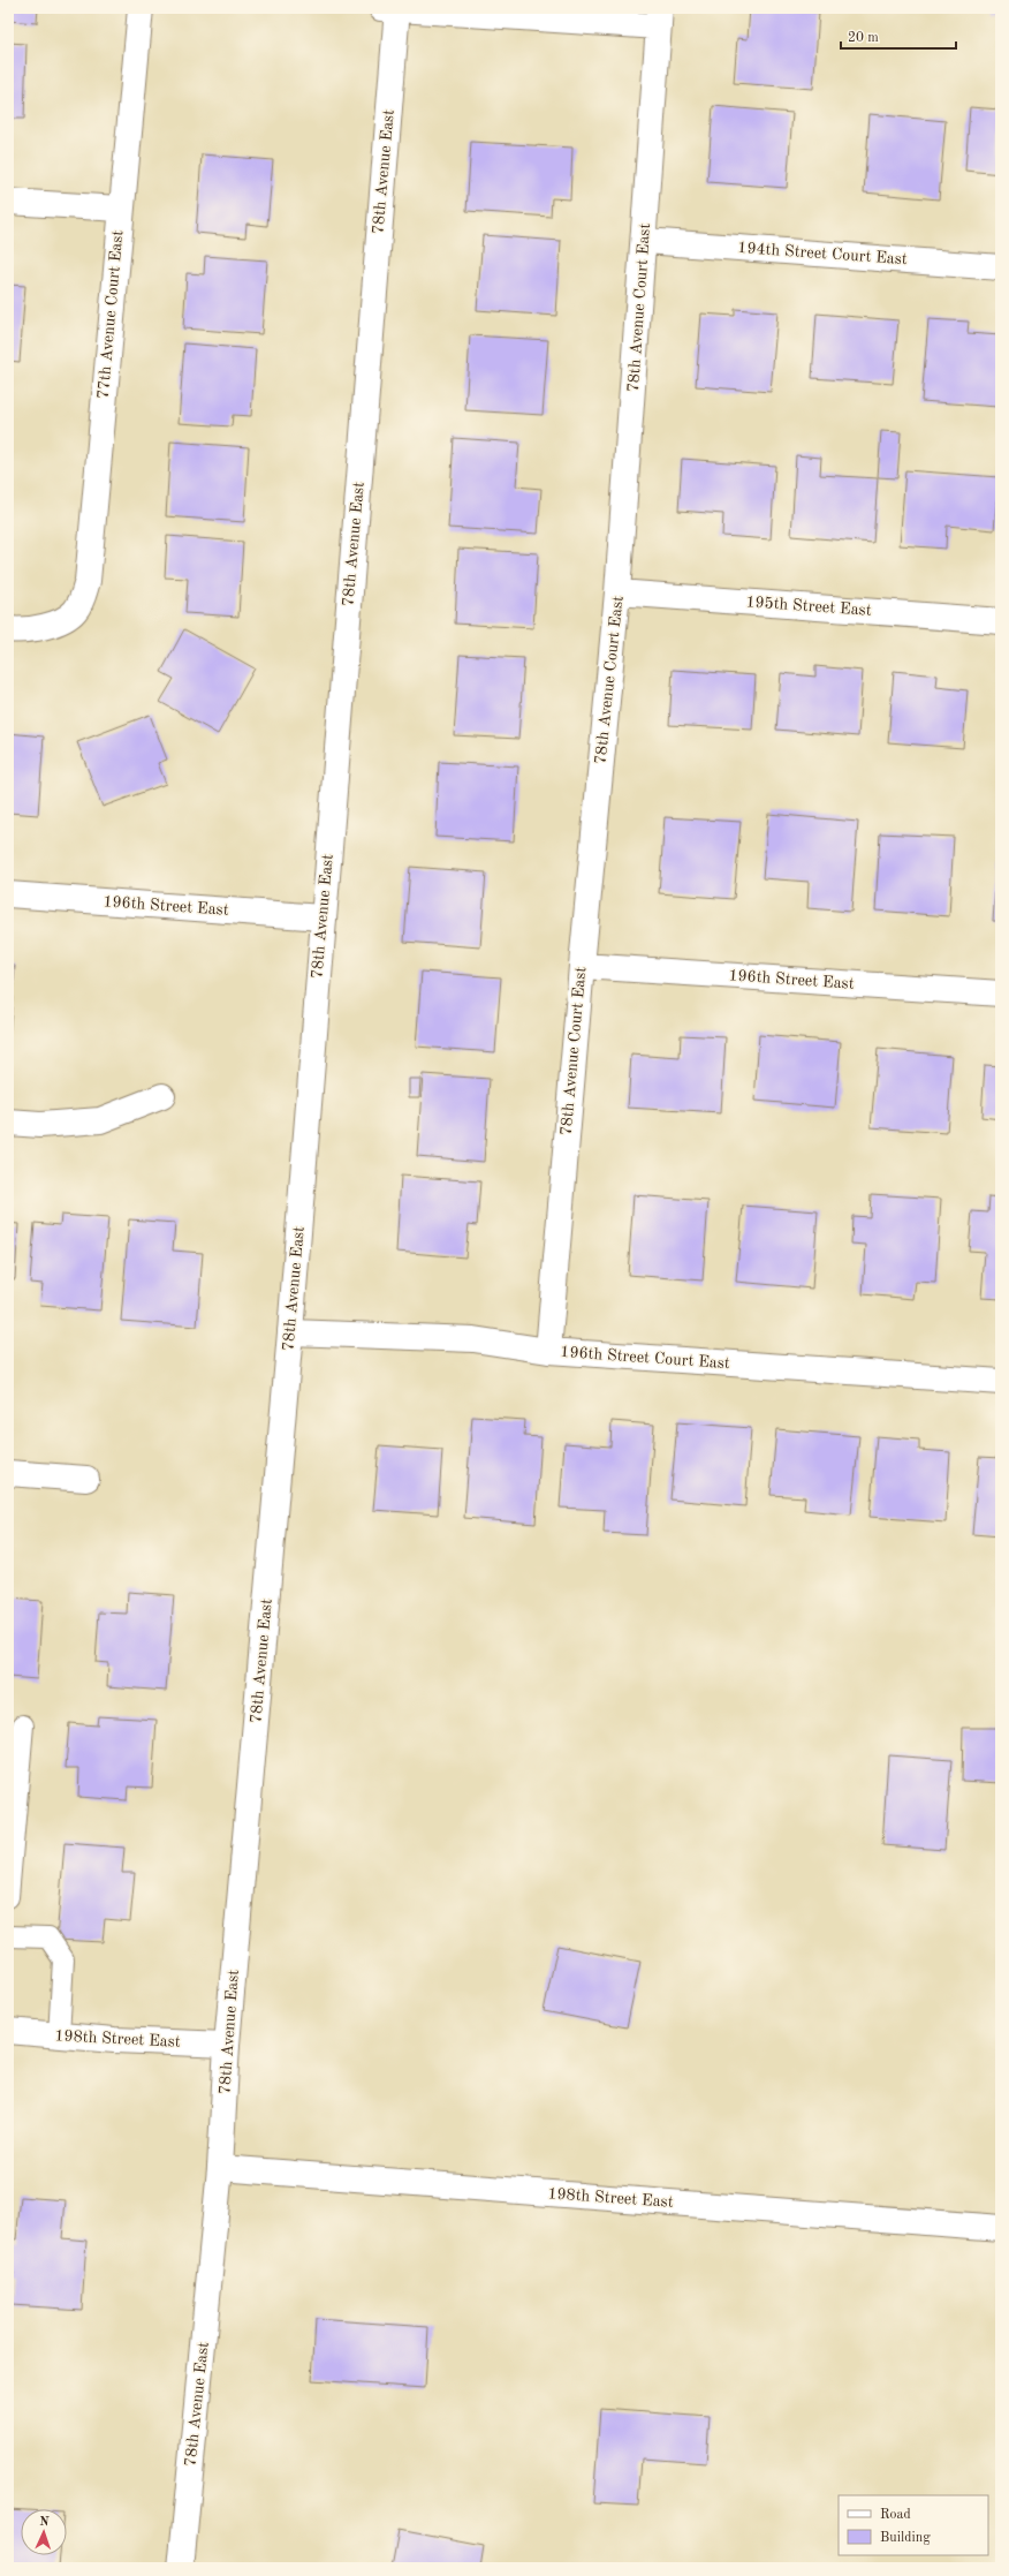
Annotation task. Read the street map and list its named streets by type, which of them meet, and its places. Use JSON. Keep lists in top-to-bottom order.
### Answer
{
  "streets": {
    "street": [
      "78th Avenue East",
      "194th Street Court East",
      "78th Avenue Court East",
      "77th Avenue Court East",
      "195th Street East",
      "196th Street East",
      "196th Street Court East",
      "198th Street East"
    ]
  },
  "crossings": [
    ["78th Avenue East", "196th Street East"],
    ["78th Avenue East", "196th Street Court East"],
    ["78th Avenue East", "198th Street East"],
    ["194th Street Court East", "78th Avenue Court East"],
    ["78th Avenue Court East", "195th Street East"],
    ["78th Avenue Court East", "196th Street East"],
    ["78th Avenue Court East", "196th Street Court East"]
  ],
  "legend": ["Road", "Building"],
  "scale_bar": "20 m",
  "north": "top"
}
